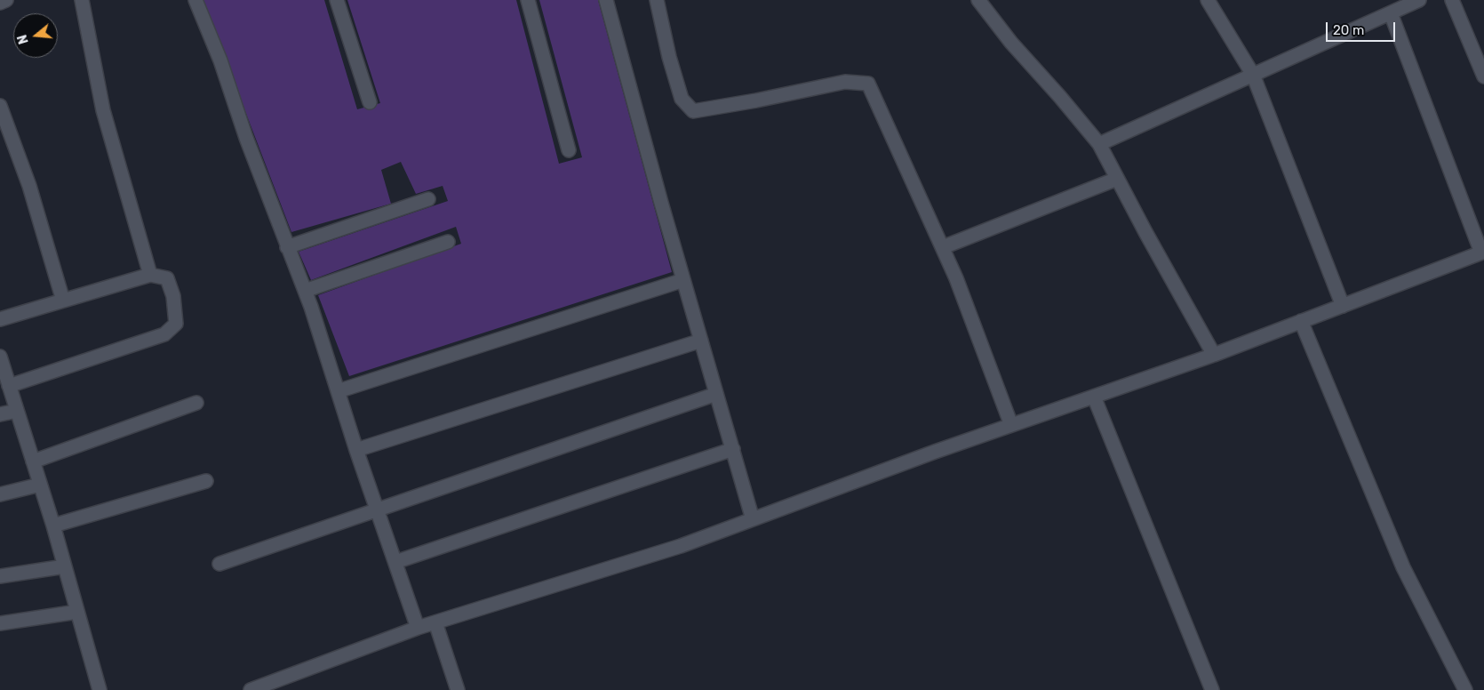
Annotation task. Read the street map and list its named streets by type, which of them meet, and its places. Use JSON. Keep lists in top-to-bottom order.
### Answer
{
  "scale_bar": "20 m",
  "north": "left"
}
